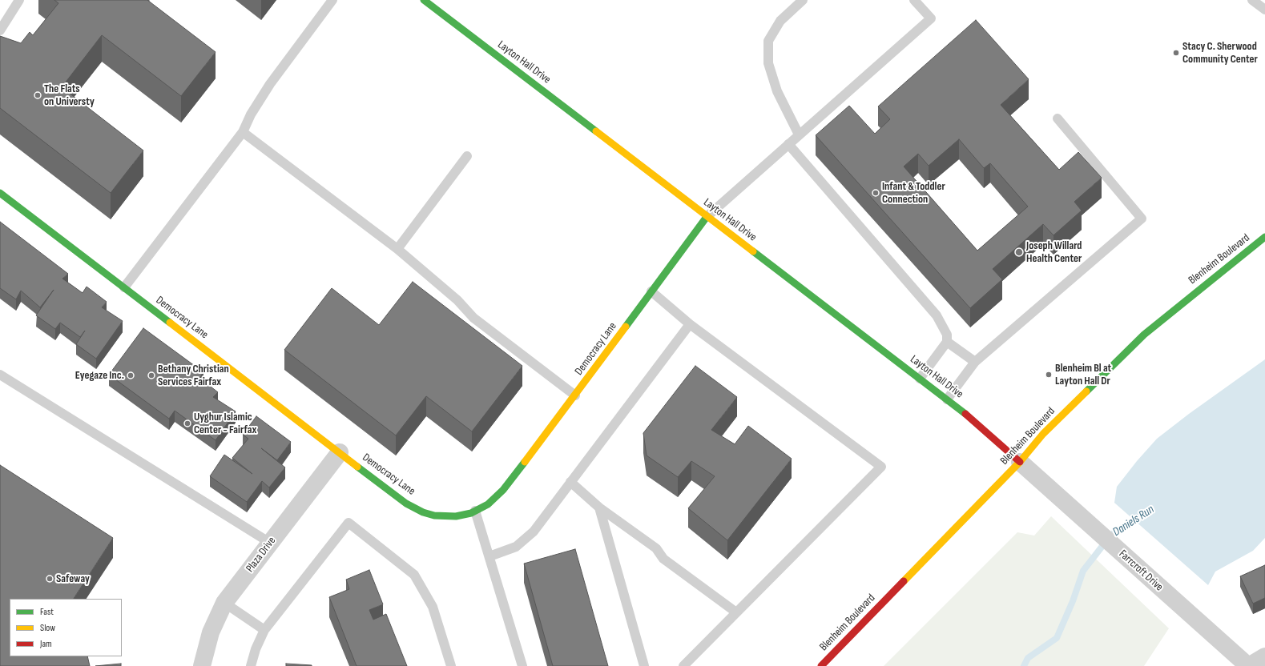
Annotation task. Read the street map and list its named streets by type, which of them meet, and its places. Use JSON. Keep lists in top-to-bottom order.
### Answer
{
  "streets": {
    "street": [
      "Layton Hall Drive",
      "Blenheim Boulevard",
      "Democracy Lane",
      "Plaza Drive",
      "Farrcroft Drive"
    ]
  },
  "crossings": [
    ["Layton Hall Drive", "Blenheim Boulevard"],
    ["Layton Hall Drive", "Democracy Lane"],
    ["Layton Hall Drive", "Farrcroft Drive"],
    ["Blenheim Boulevard", "Farrcroft Drive"],
    ["Democracy Lane", "Plaza Drive"]
  ],
  "water": ["Daniels Run"],
  "places": [
    "Stacy C. Sherwood Community Center",
    "The Flats on Universty",
    "Infant & Toddler Connection",
    "Joseph Willard Health Center",
    "Blenheim Bl at Layton Hall Dr",
    "Eyegaze Inc.",
    "Bethany Christian Services Fairfax",
    "Uyghur Islamic Center - Fairfax",
    "Safeway"
  ],
  "legend": ["Fast", "Slow", "Jam"]
}
